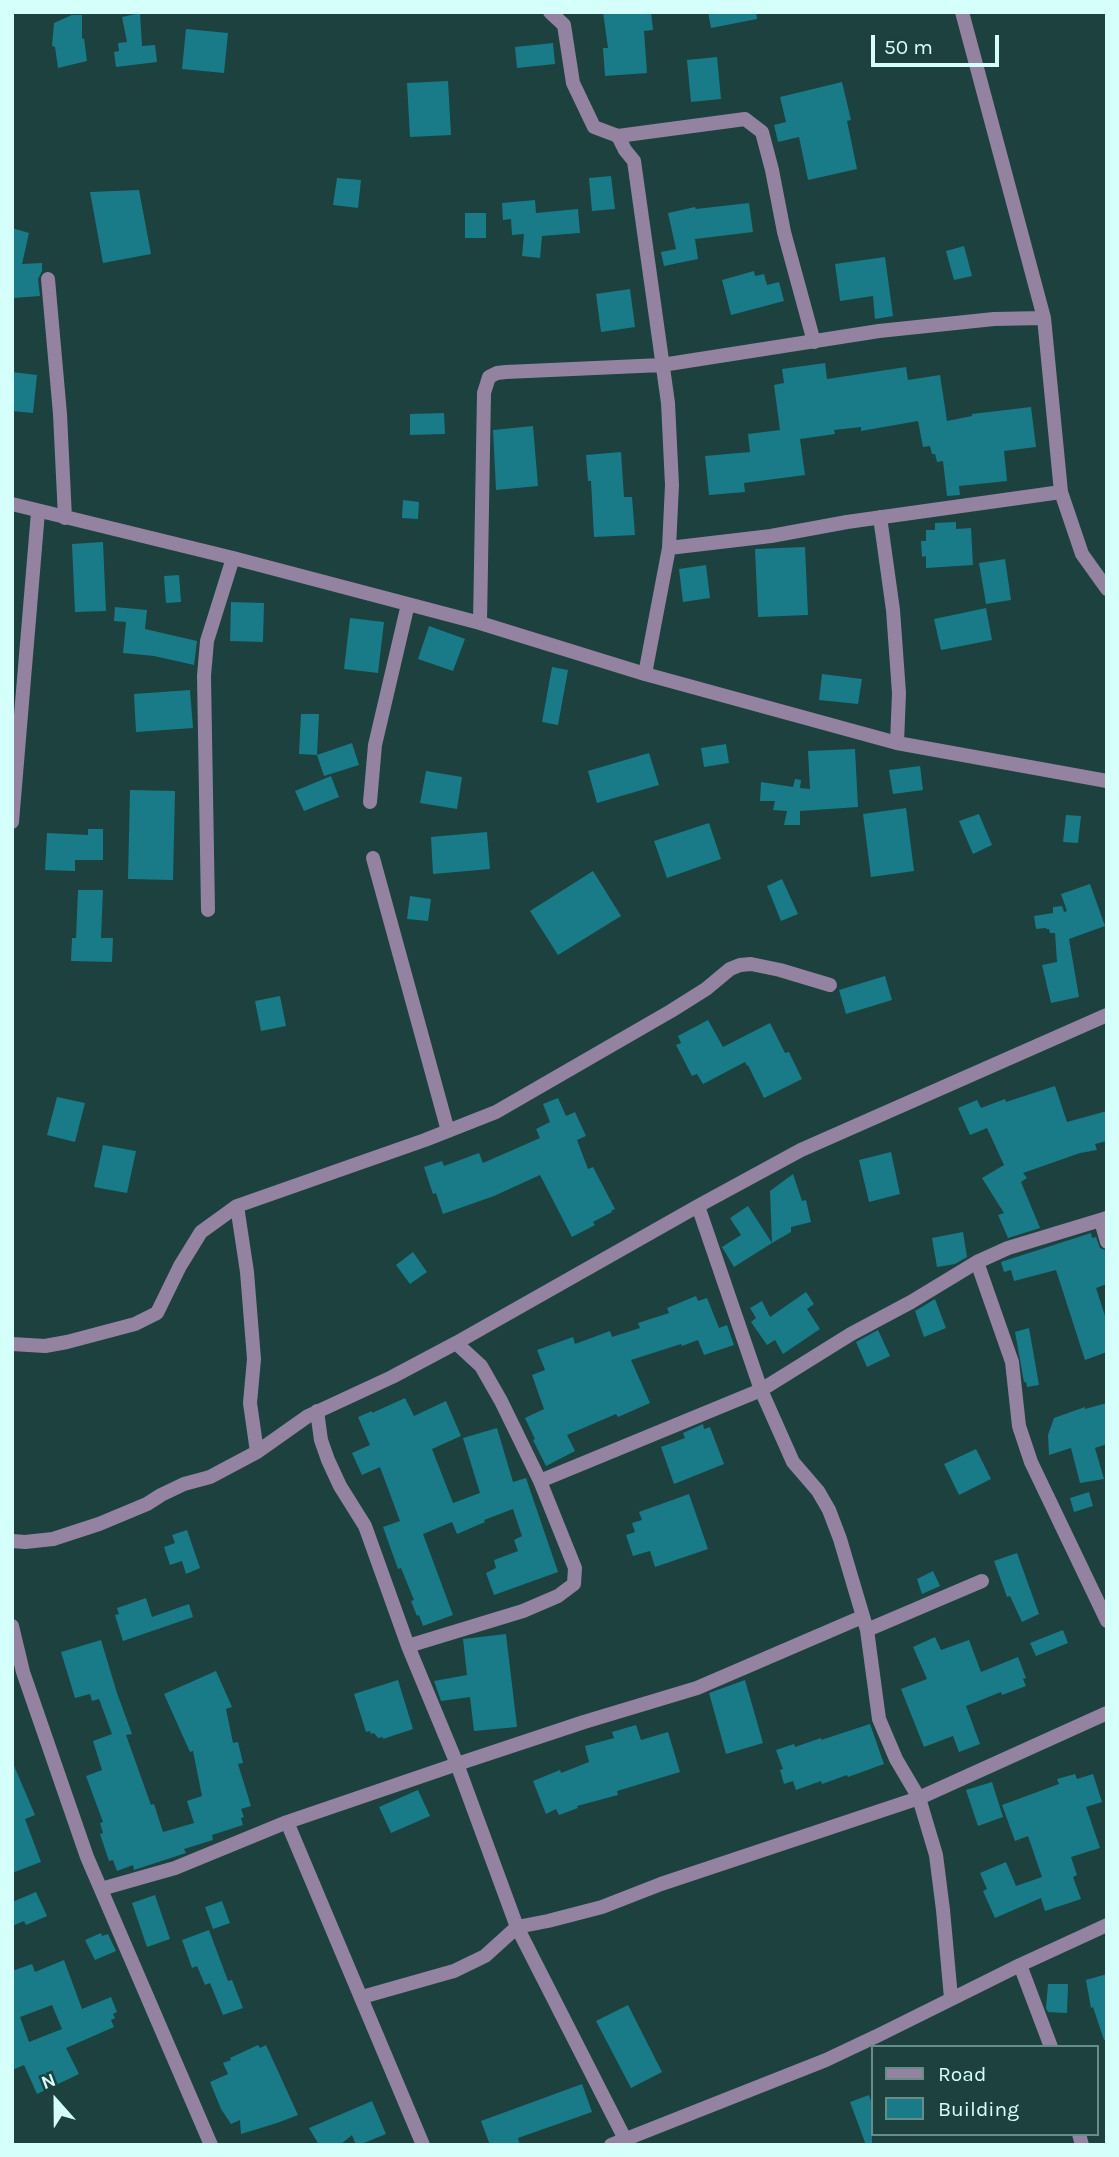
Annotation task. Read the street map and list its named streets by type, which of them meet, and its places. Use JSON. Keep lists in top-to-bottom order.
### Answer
{
  "legend": ["Road", "Building"],
  "scale_bar": "50 m",
  "north": "top"
}
